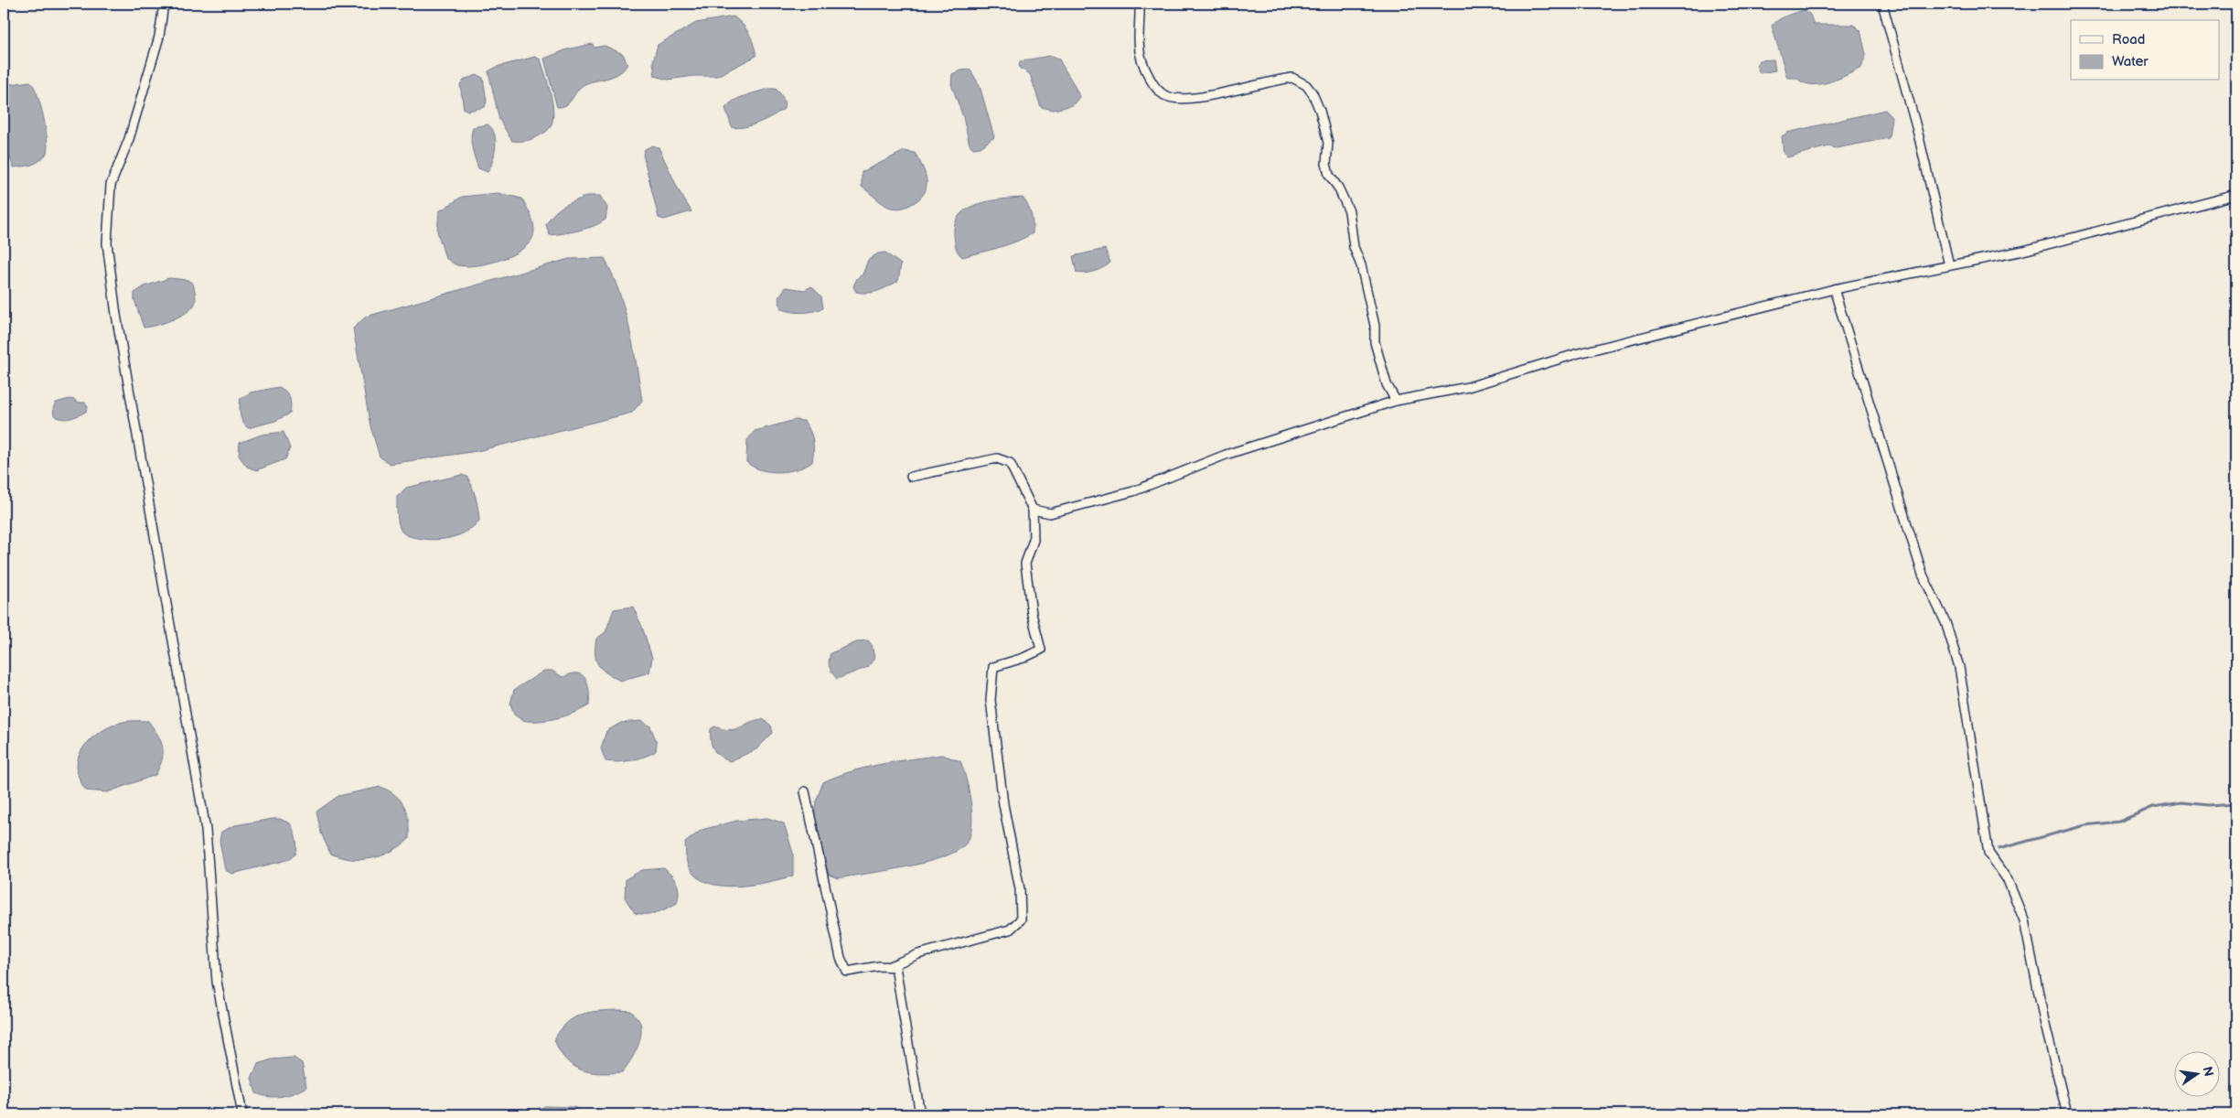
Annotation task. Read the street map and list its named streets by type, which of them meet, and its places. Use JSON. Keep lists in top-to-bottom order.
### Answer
{
  "legend": ["Road", "Water"],
  "north": "right"
}
